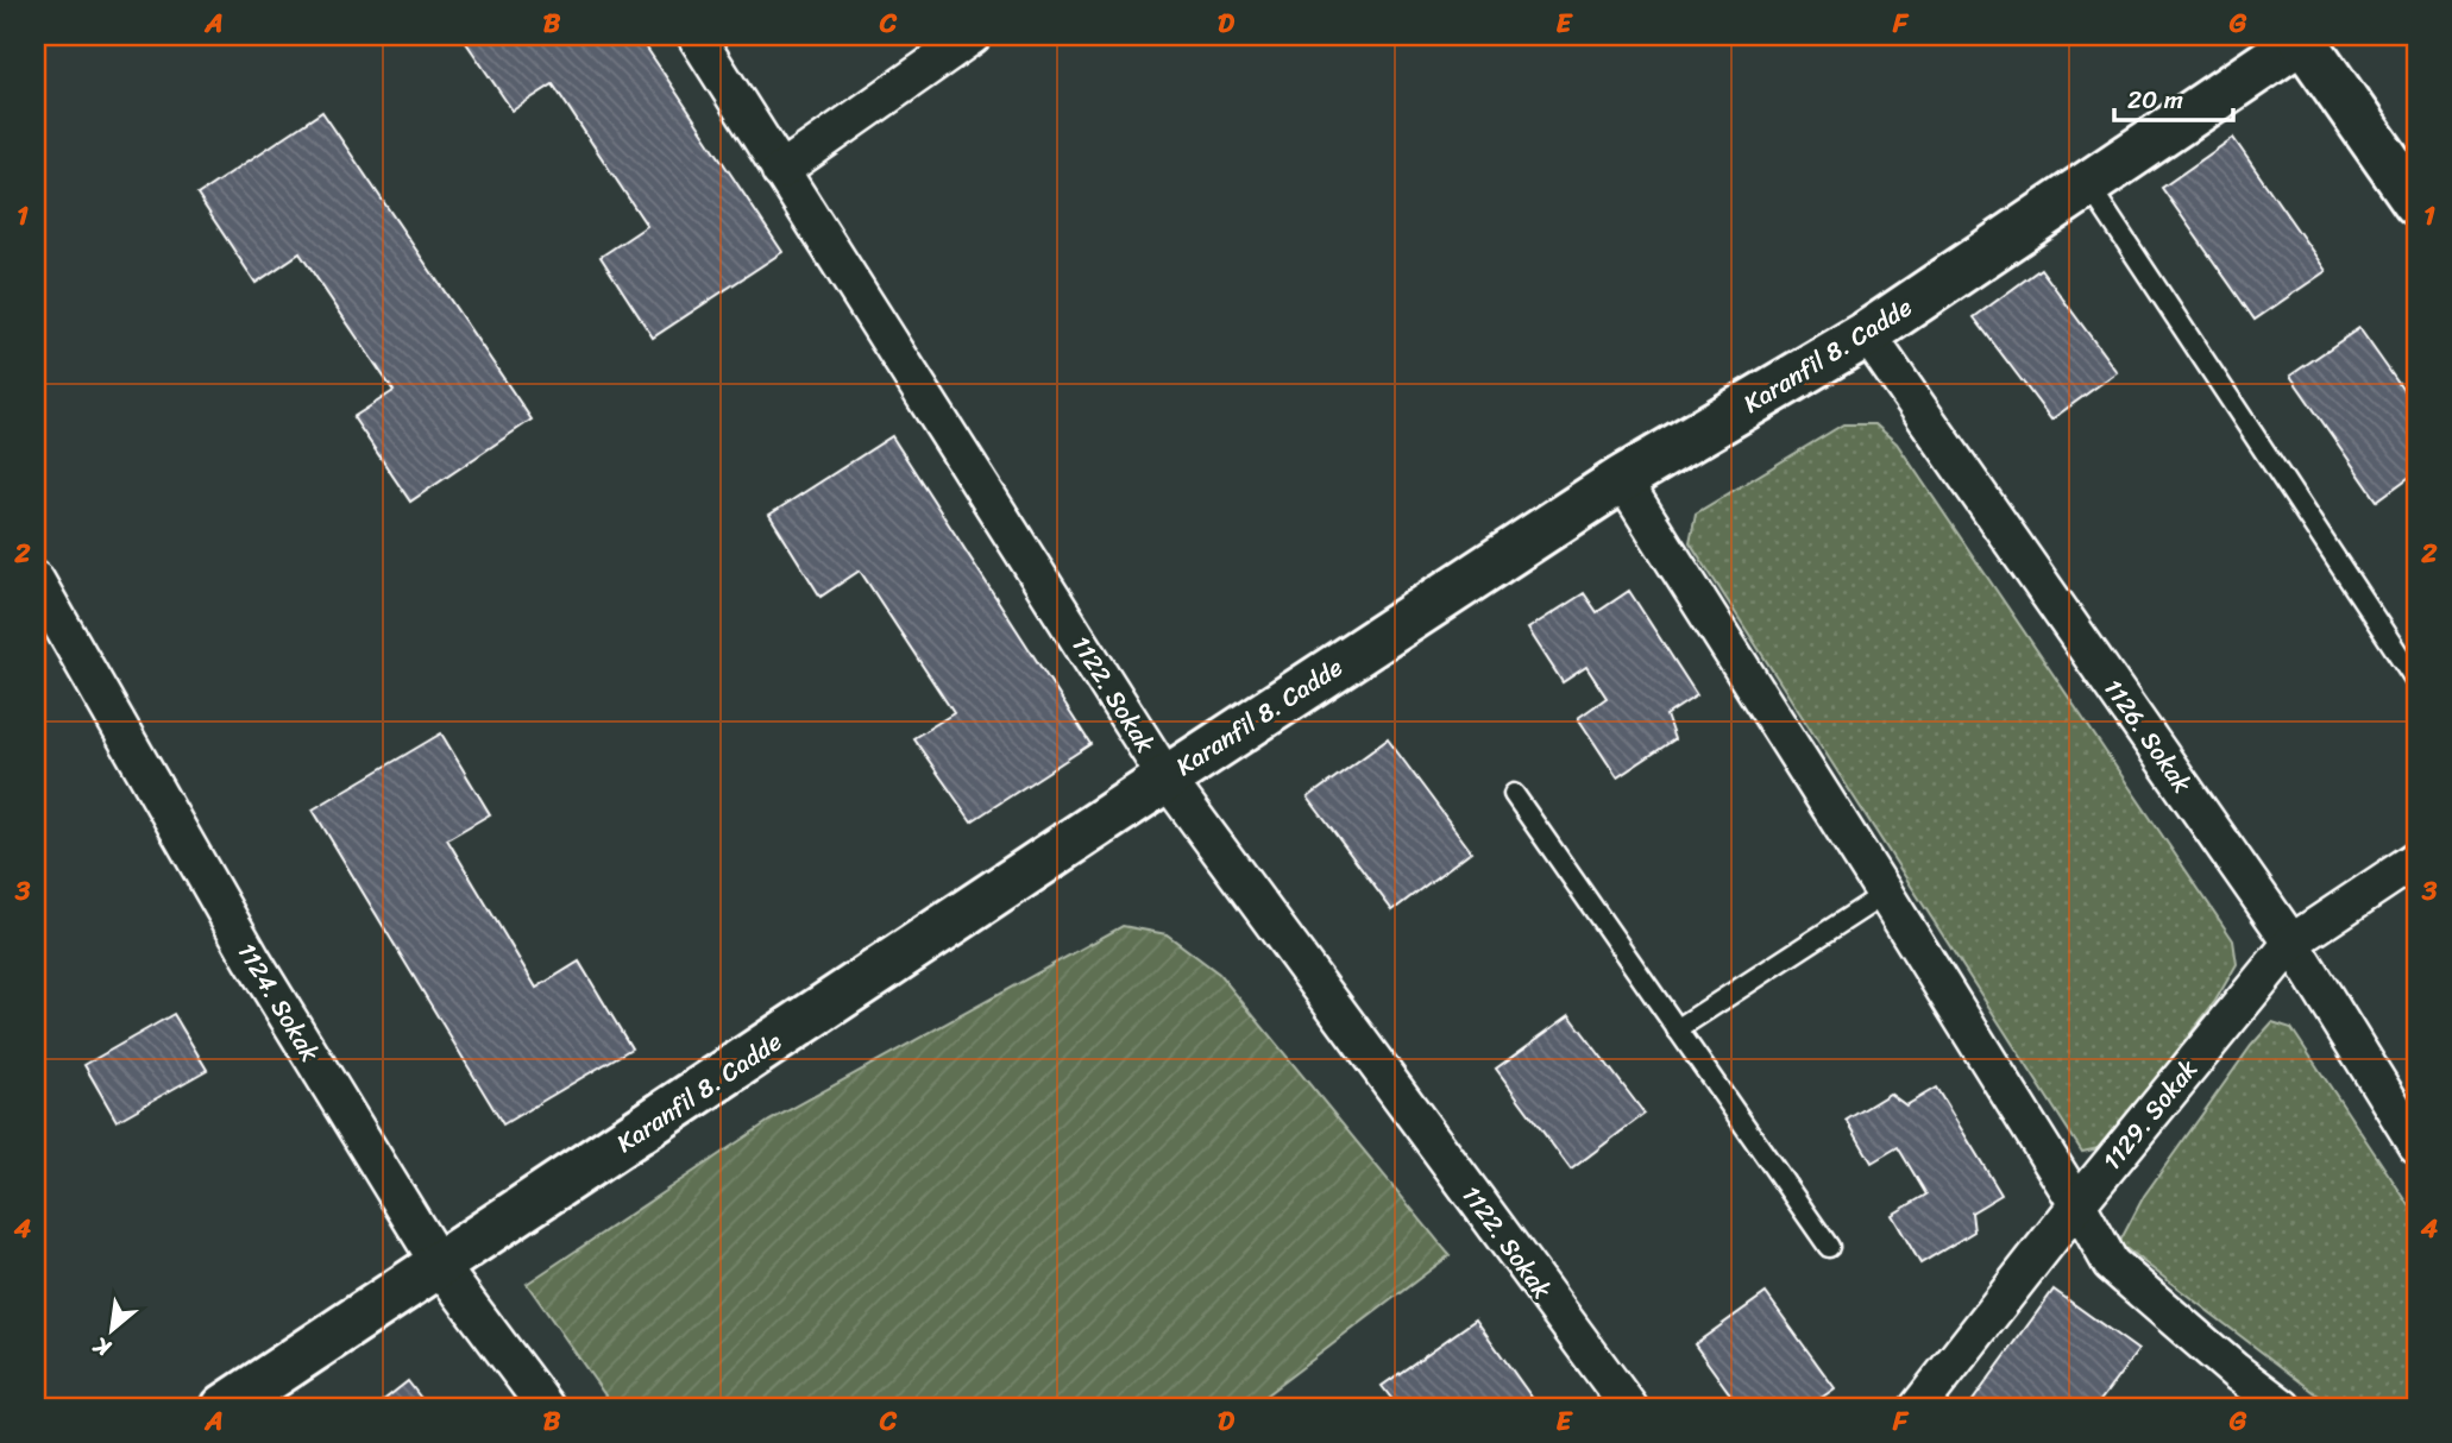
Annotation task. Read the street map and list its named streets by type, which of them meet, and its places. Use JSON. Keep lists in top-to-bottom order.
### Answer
{
  "streets": {
    "street": [
      "Karanfil 8. Cadde",
      "1122. Sokak",
      "1126. Sokak",
      "1124. Sokak",
      "1129. Sokak"
    ]
  },
  "crossings": [
    ["Karanfil 8. Cadde", "1122. Sokak"],
    ["Karanfil 8. Cadde", "1126. Sokak"],
    ["Karanfil 8. Cadde", "1124. Sokak"],
    ["1126. Sokak", "1129. Sokak"]
  ],
  "scale_bar": "20 m",
  "north": "bottom left",
  "grid": {
    "columns": [
      "A",
      "B",
      "C",
      "D",
      "E",
      "F",
      "G"
    ],
    "rows": [
      "1",
      "2",
      "3",
      "4"
    ]
  }
}
